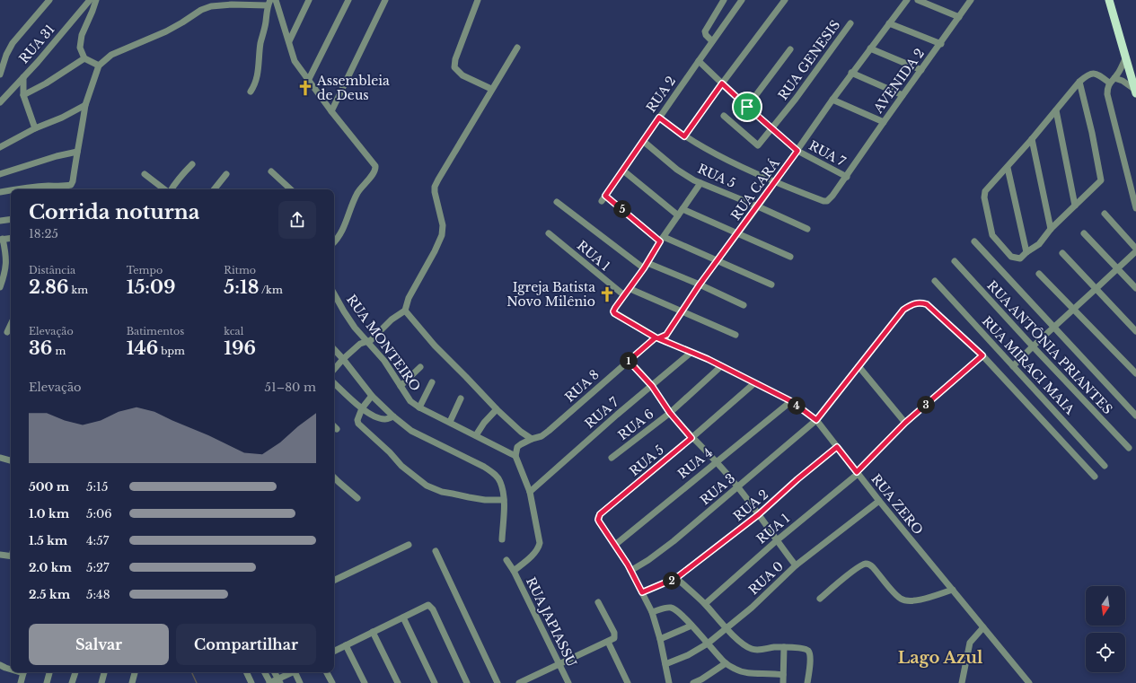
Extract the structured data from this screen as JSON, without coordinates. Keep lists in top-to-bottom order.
{
  "streets": {
    "street": [
      "RUA 31",
      "RUA GENESIS",
      "AVENIDA 2",
      "RUA 2",
      "RUA 7",
      "RUA 5",
      "RUA CARÁ",
      "RUA 1",
      "RUA MONTEIRO",
      "RUA ANTÔNIA PRIANTES",
      "RUA MIRACI MAIA",
      "RUA 8",
      "RUA 6",
      "RUA 4",
      "RUA 3",
      "RUA ZERO",
      "RUA 0",
      "RUA JAPIASSU"
    ]
  },
  "crossings": [
    ["RUA GENESIS", "RUA 7"],
    ["AVENIDA 2", "RUA 7"],
    ["AVENIDA 2", "RUA CARÁ"],
    ["RUA 2", "RUA 7"],
    ["RUA 2", "RUA 5"],
    ["RUA 2", "RUA ZERO"],
    ["RUA 7", "RUA CARÁ"],
    ["RUA 7", "RUA ZERO"],
    ["RUA 7", "RUA JAPIASSU"],
    ["RUA 5", "RUA CARÁ"],
    ["RUA 5", "RUA 4"],
    ["RUA 5", "RUA ZERO"],
    ["RUA CARÁ", "RUA 8"],
    ["RUA CARÁ", "RUA ZERO"],
    ["RUA 1", "RUA 3"],
    ["RUA 1", "RUA ZERO"],
    ["RUA MONTEIRO", "RUA JAPIASSU"],
    ["RUA 8", "RUA ZERO"],
    ["RUA 6", "RUA ZERO"],
    ["RUA 4", "RUA ZERO"],
    ["RUA 3", "RUA ZERO"],
    ["RUA ZERO", "RUA 0"]
  ],
  "districts": ["Lago Azul"],
  "places": {
    "church": ["Assembleia de Deus", "Igreja Batista Novo Milênio"]
  },
  "north": "bottom",
  "page": {
    "heading": ["Corrida noturna", "18:25"],
    "pins": [
      "5",
      "1",
      "3",
      "4",
      "2"
    ],
    "stats": [
      ["Distância", "2.86 km"],
      ["Tempo", "15:09"],
      ["Ritmo", "5:18 /km"],
      ["Elevação", "36 m"],
      ["Batimentos", "146 bpm"],
      ["kcal", "196"]
    ],
    "chart": ["Elevação", "51–80 m"],
    "list": [
      {
        "name": "500 m",
        "note": "5:15"
      },
      {
        "name": "1.0 km",
        "note": "5:06"
      },
      {
        "name": "1.5 km",
        "note": "4:57"
      },
      {
        "name": "2.0 km",
        "note": "5:27"
      },
      {
        "name": "2.5 km",
        "note": "5:48"
      }
    ],
    "buttons": ["Salvar", "Compartilhar"]
  }
}
